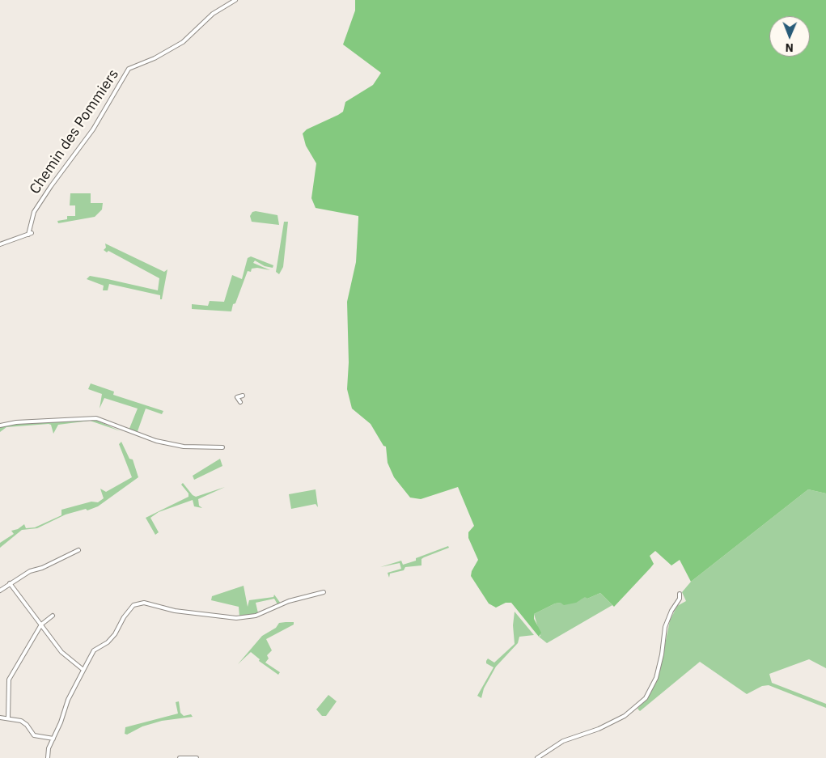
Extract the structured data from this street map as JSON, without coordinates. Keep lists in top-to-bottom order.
{
  "streets": {
    "street": ["Chemin des Pommiers"]
  },
  "north": "bottom"
}
